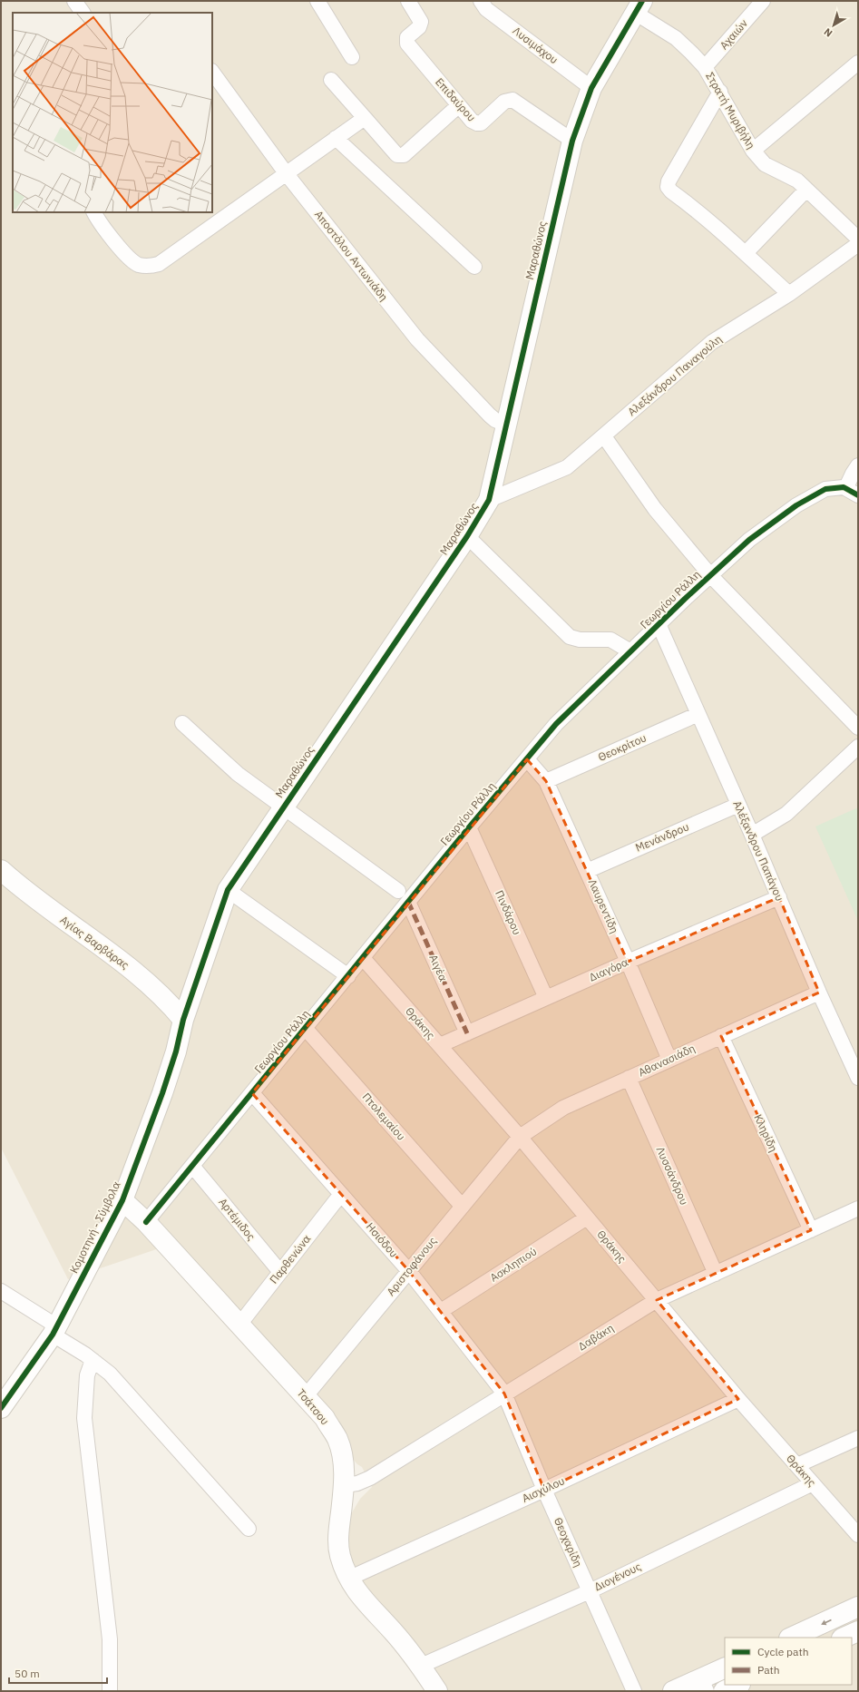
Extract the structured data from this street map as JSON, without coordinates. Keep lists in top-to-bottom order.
{
  "streets": {
    "street": [
      "Αχαιών",
      "Λυσιμάχου",
      "Επιδαύρου",
      "Στρατή Μυριβήλη",
      "Μαραθώνος",
      "Αποστόλου Αντωνιάδη",
      "Αλεξάνδρου Παναγούλη",
      "Γεωργίου Ράλλη",
      "Θεοκρίτου",
      "Μενάνδρου",
      "Αλέξανδρου Παπάγου",
      "Λαυρεντίδη",
      "Πινδάρου",
      "Αγίας Βαρβάρας",
      "Αιγέα",
      "Διαγόρα",
      "Θράκης",
      "Αθανασιάδη",
      "Πτολεμαίου",
      "Κληρίδη",
      "Λυσσάνδρου",
      "Αρτέμιδος",
      "Κομοτηνή - Σύμβολα",
      "Ησιόδου",
      "Παρθενώνα",
      "Ασκληπιού",
      "Αριστοφάνους",
      "Δαβάκη",
      "Τσάτσου",
      "Αισχύλου",
      "Θεοχαρίδη",
      "Διογένους"
    ]
  },
  "crossings": [
    ["Αχαιών", "Στρατή Μυριβήλη"],
    ["Λυσιμάχου", "Μαραθώνος"],
    ["Επιδαύρου", "Μαραθώνος"],
    ["Στρατή Μυριβήλη", "Μαραθώνος"],
    ["Μαραθώνος", "Αποστόλου Αντωνιάδη"],
    ["Μαραθώνος", "Αλεξάνδρου Παναγούλη"],
    ["Μαραθώνος", "Αγίας Βαρβάρας"],
    ["Μαραθώνος", "Κομοτηνή - Σύμβολα"],
    ["Γεωργίου Ράλλη", "Αλέξανδρου Παπάγου"],
    ["Γεωργίου Ράλλη", "Λαυρεντίδη"],
    ["Γεωργίου Ράλλη", "Πινδάρου"],
    ["Γεωργίου Ράλλη", "Αιγέα"],
    ["Γεωργίου Ράλλη", "Θράκης"],
    ["Γεωργίου Ράλλη", "Πτολεμαίου"],
    ["Γεωργίου Ράλλη", "Αρτέμιδος"],
    ["Γεωργίου Ράλλη", "Ησιόδου"],
    ["Γεωργίου Ράλλη", "Τσάτσου"],
    ["Θεοκρίτου", "Αλέξανδρου Παπάγου"],
    ["Θεοκρίτου", "Λαυρεντίδη"],
    ["Μενάνδρου", "Αλέξανδρου Παπάγου"],
    ["Μενάνδρου", "Λαυρεντίδη"],
    ["Αλέξανδρου Παπάγου", "Διαγόρα"],
    ["Αλέξανδρου Παπάγου", "Αθανασιάδη"],
    ["Λαυρεντίδη", "Διαγόρα"],
    ["Λαυρεντίδη", "Αθανασιάδη"],
    ["Πινδάρου", "Διαγόρα"],
    ["Αγίας Βαρβάρας", "Κομοτηνή - Σύμβολα"],
    ["Αιγέα", "Διαγόρα"],
    ["Διαγόρα", "Θράκης"],
    ["Θράκης", "Αθανασιάδη"],
    ["Θράκης", "Ασκληπιού"],
    ["Θράκης", "Αριστοφάνους"],
    ["Θράκης", "Δαβάκη"],
    ["Θράκης", "Αισχύλου"],
    ["Θράκης", "Διογένους"],
    ["Αθανασιάδη", "Κληρίδη"],
    ["Αθανασιάδη", "Λυσσάνδρου"],
    ["Αθανασιάδη", "Αριστοφάνους"],
    ["Πτολεμαίου", "Αριστοφάνους"],
    ["Κληρίδη", "Δαβάκη"],
    ["Λυσσάνδρου", "Δαβάκη"],
    ["Αρτέμιδος", "Παρθενώνα"],
    ["Κομοτηνή - Σύμβολα", "Τσάτσου"],
    ["Ησιόδου", "Παρθενώνα"],
    ["Ησιόδου", "Ασκληπιού"],
    ["Ησιόδου", "Αριστοφάνους"],
    ["Ησιόδου", "Δαβάκη"],
    ["Ησιόδου", "Θεοχαρίδη"],
    ["Παρθενώνα", "Τσάτσου"],
    ["Αριστοφάνους", "Τσάτσου"],
    ["Δαβάκη", "Τσάτσου"],
    ["Δαβάκη", "Θεοχαρίδη"],
    ["Τσάτσου", "Αισχύλου"],
    ["Τσάτσου", "Διογένους"],
    ["Αισχύλου", "Θεοχαρίδη"],
    ["Θεοχαρίδη", "Διογένους"]
  ],
  "legend": ["Cycle path", "Path"],
  "scale_bar": "50 m",
  "north": "bottom left"
}
